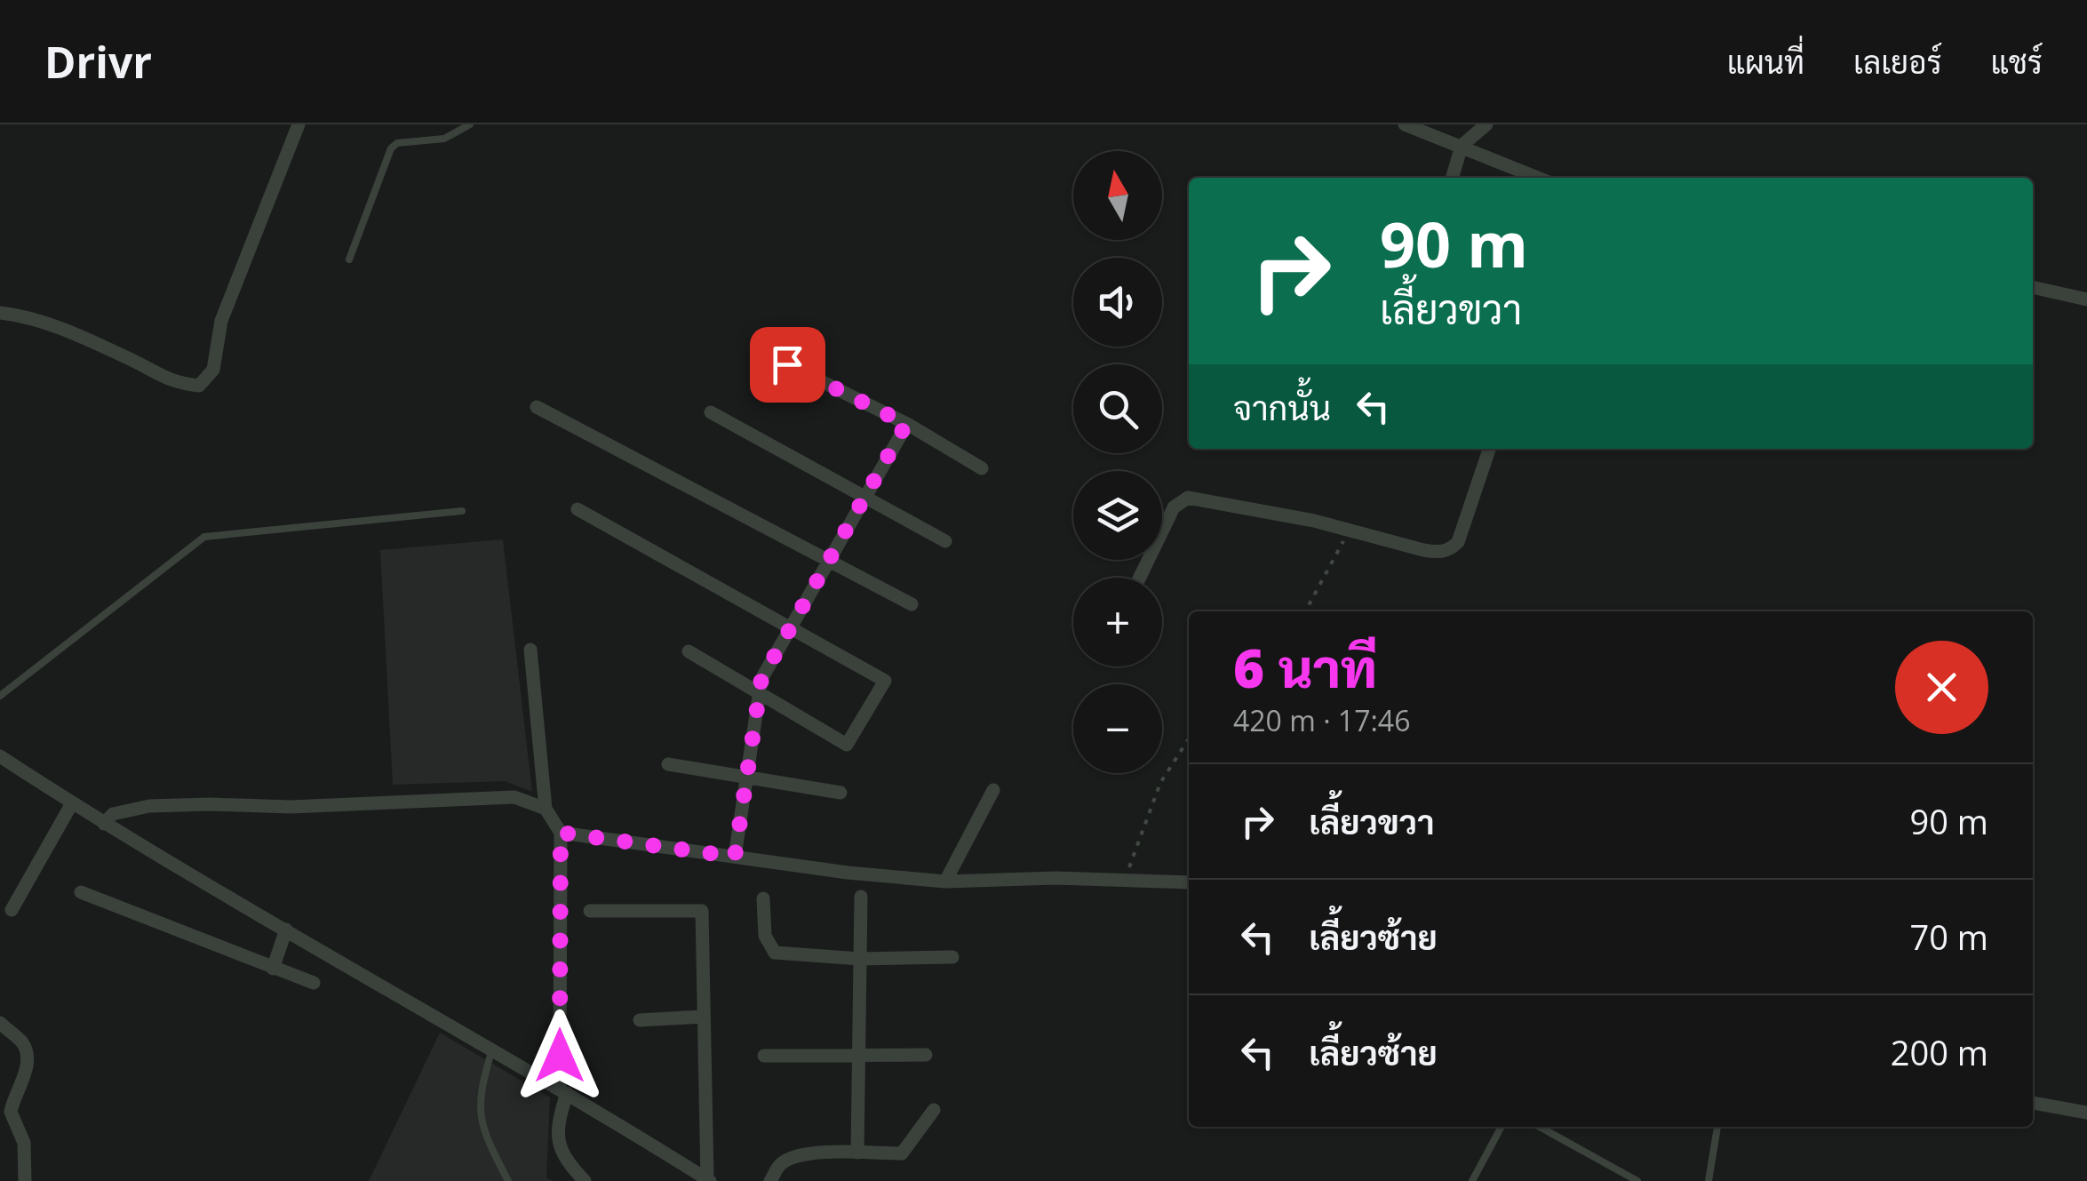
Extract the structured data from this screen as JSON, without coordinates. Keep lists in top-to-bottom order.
{
  "north": "top",
  "page": {
    "header": "Drivr",
    "nav": ["แผนที่", "เลเยอร์", "แชร์"],
    "map_buttons": ["+", "−"],
    "turn": ["90 m", "เลี้ยวขวา"],
    "then": "จากนั้น",
    "heading": ["6 นาที", "420 m · 17:46"],
    "list": [
      {
        "name": "เลี้ยวขวา",
        "value": "90 m"
      },
      {
        "name": "เลี้ยวซ้าย",
        "value": "70 m"
      },
      {
        "name": "เลี้ยวซ้าย",
        "value": "200 m"
      }
    ]
  }
}
